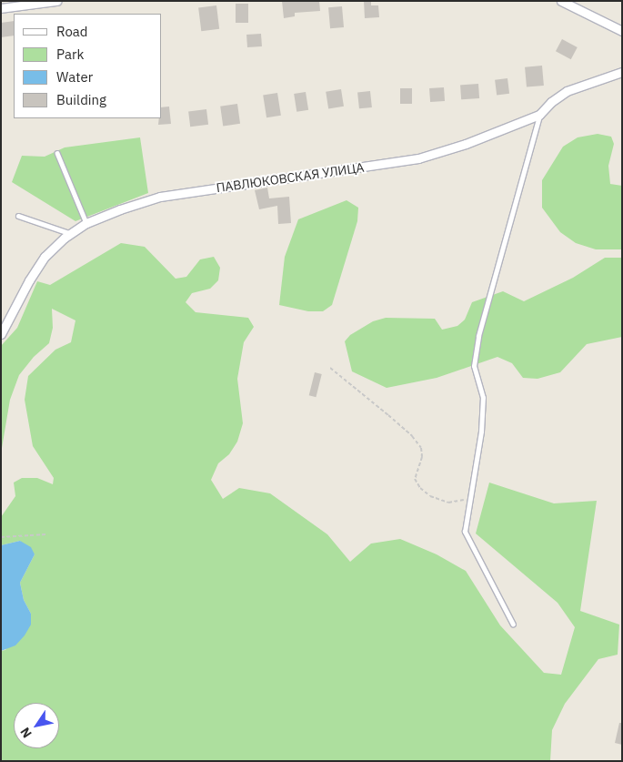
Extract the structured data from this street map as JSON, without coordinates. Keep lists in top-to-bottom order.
{
  "streets": {
    "street": ["ПАВЛЮКОВСКАЯ УЛИЦА"]
  },
  "legend": [
    "Road",
    "Park",
    "Water",
    "Building"
  ],
  "north": "bottom left"
}
